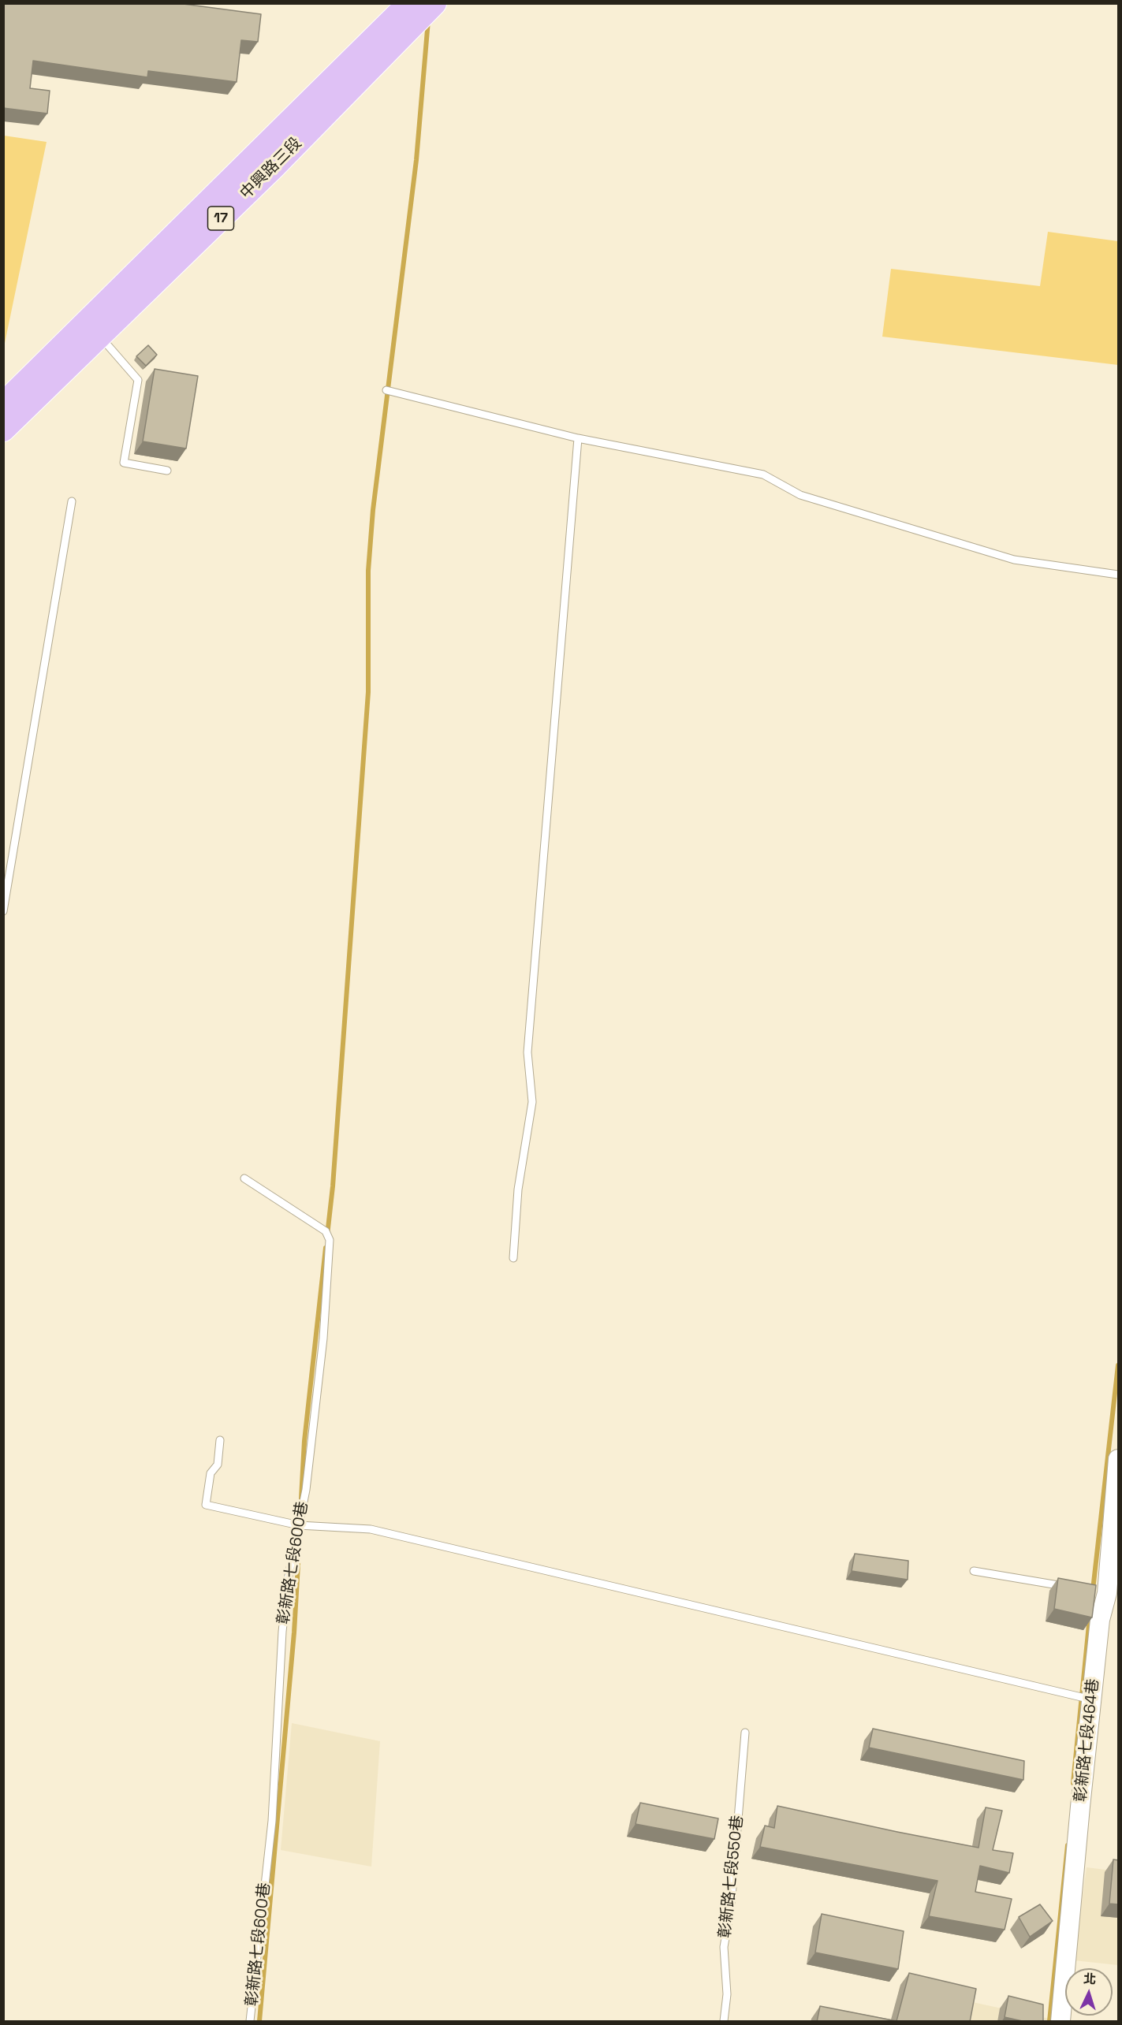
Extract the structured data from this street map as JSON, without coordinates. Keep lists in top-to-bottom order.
{
  "streets": {
    "main road": ["中興路三段", "17"],
    "street": ["彰新路七段464巷"],
    "lane": ["彰新路七段600巷", "彰新路七段550巷"]
  },
  "north": "top"
}
